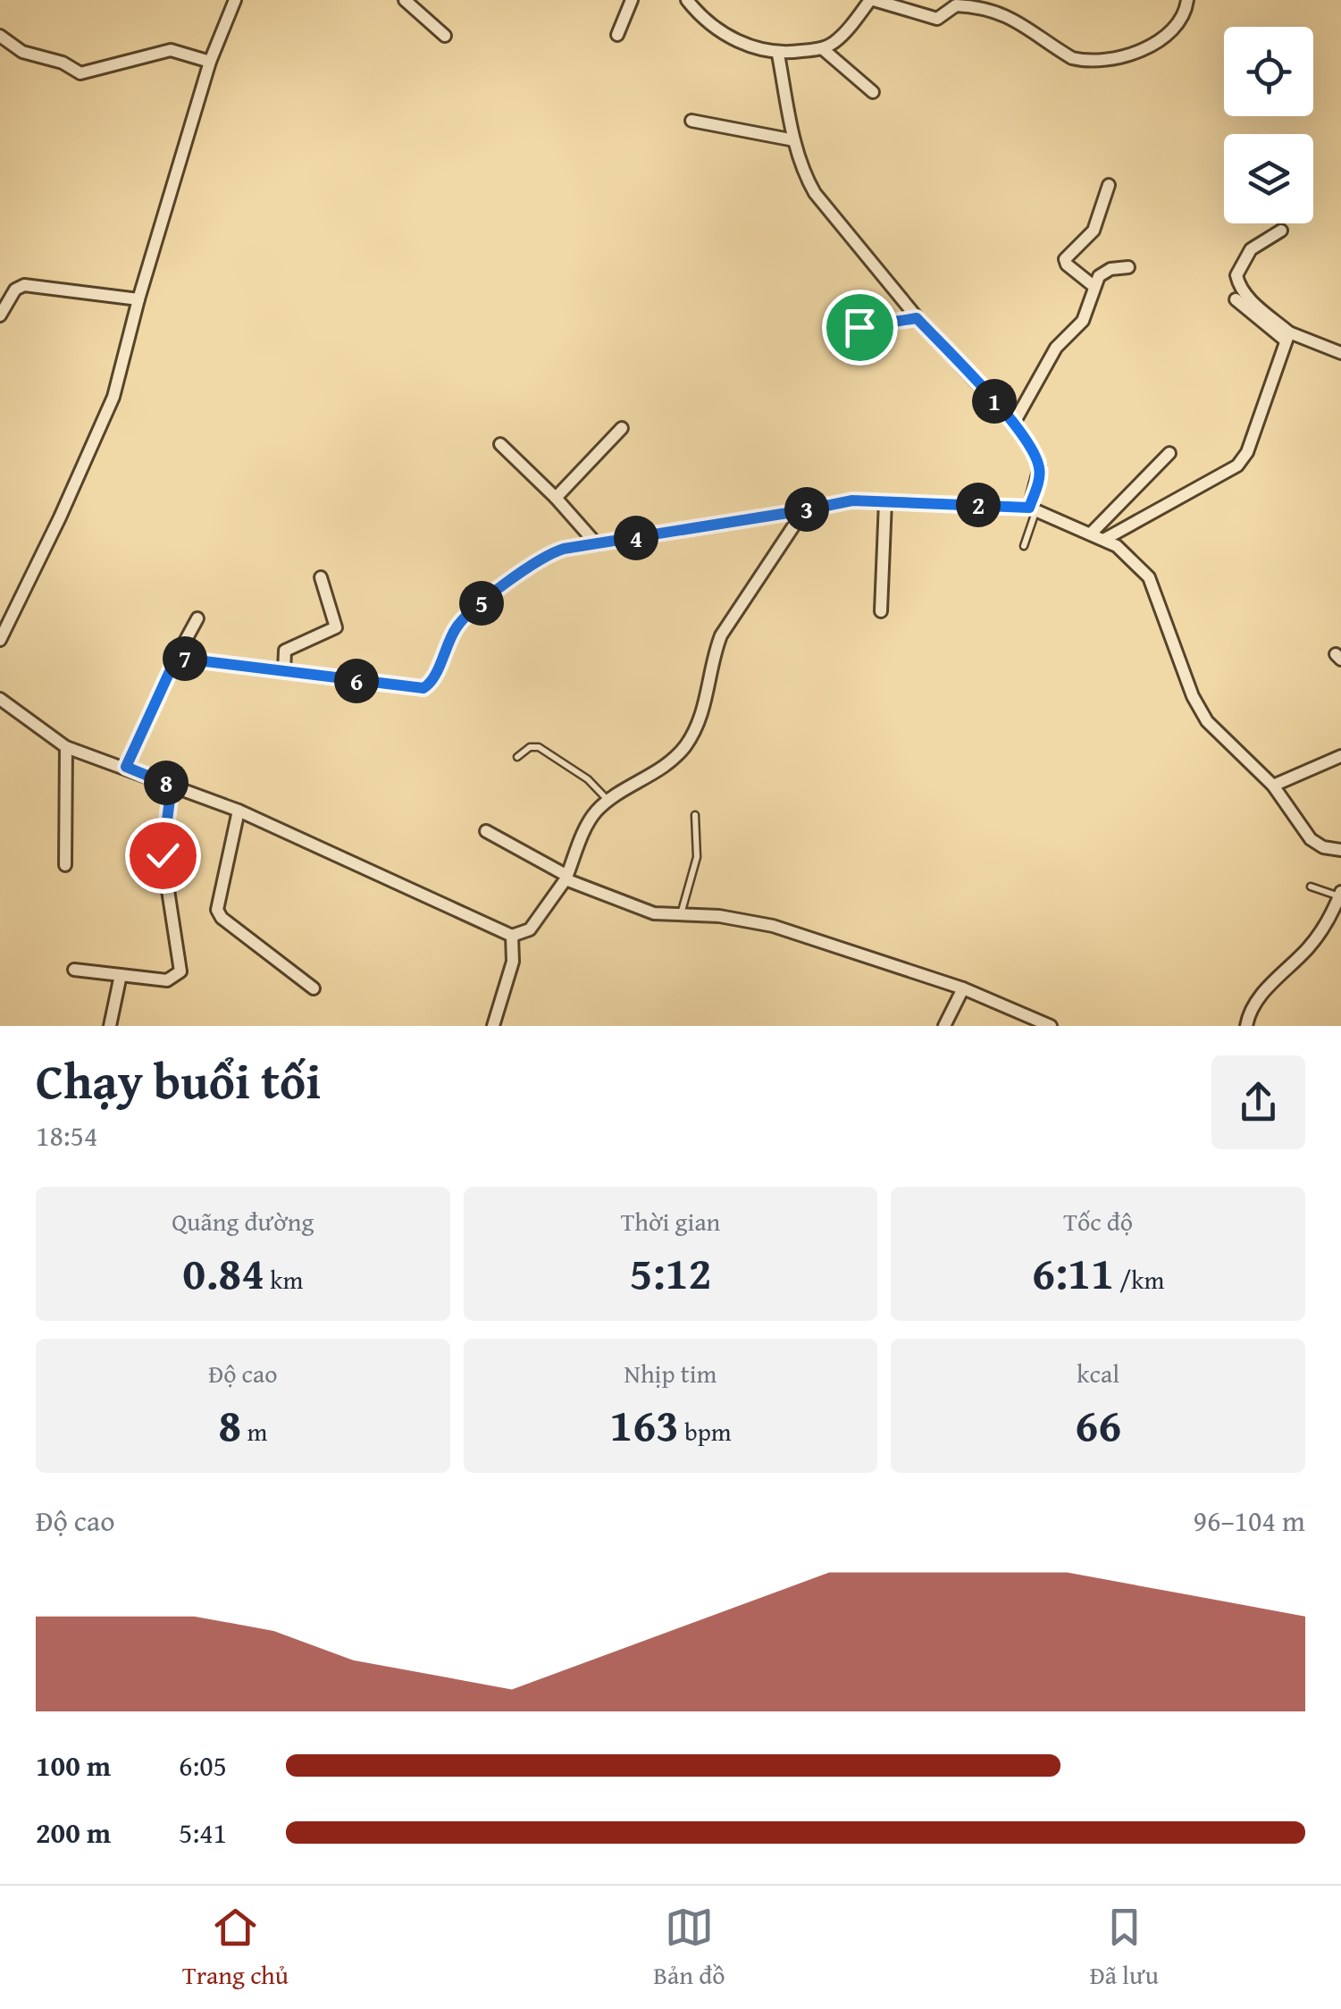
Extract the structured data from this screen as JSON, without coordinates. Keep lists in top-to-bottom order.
{
  "page": {
    "pins": [
      "1",
      "2",
      "3",
      "4",
      "5",
      "7",
      "6",
      "8"
    ],
    "heading": ["Chạy buổi tối", "18:54"],
    "stats": [
      ["Quãng đường", "0.84 km"],
      ["Thời gian", "5:12"],
      ["Tốc độ", "6:11 /km"],
      ["Độ cao", "8 m"],
      ["Nhịp tim", "163 bpm"],
      ["kcal", "66"]
    ],
    "chart": ["Độ cao", "96–104 m"],
    "list": [
      {
        "name": "100 m",
        "note": "6:05"
      },
      {
        "name": "200 m",
        "note": "5:41"
      }
    ],
    "tabs": ["Trang chủ", "Bản đồ", "Đã lưu"]
  }
}
